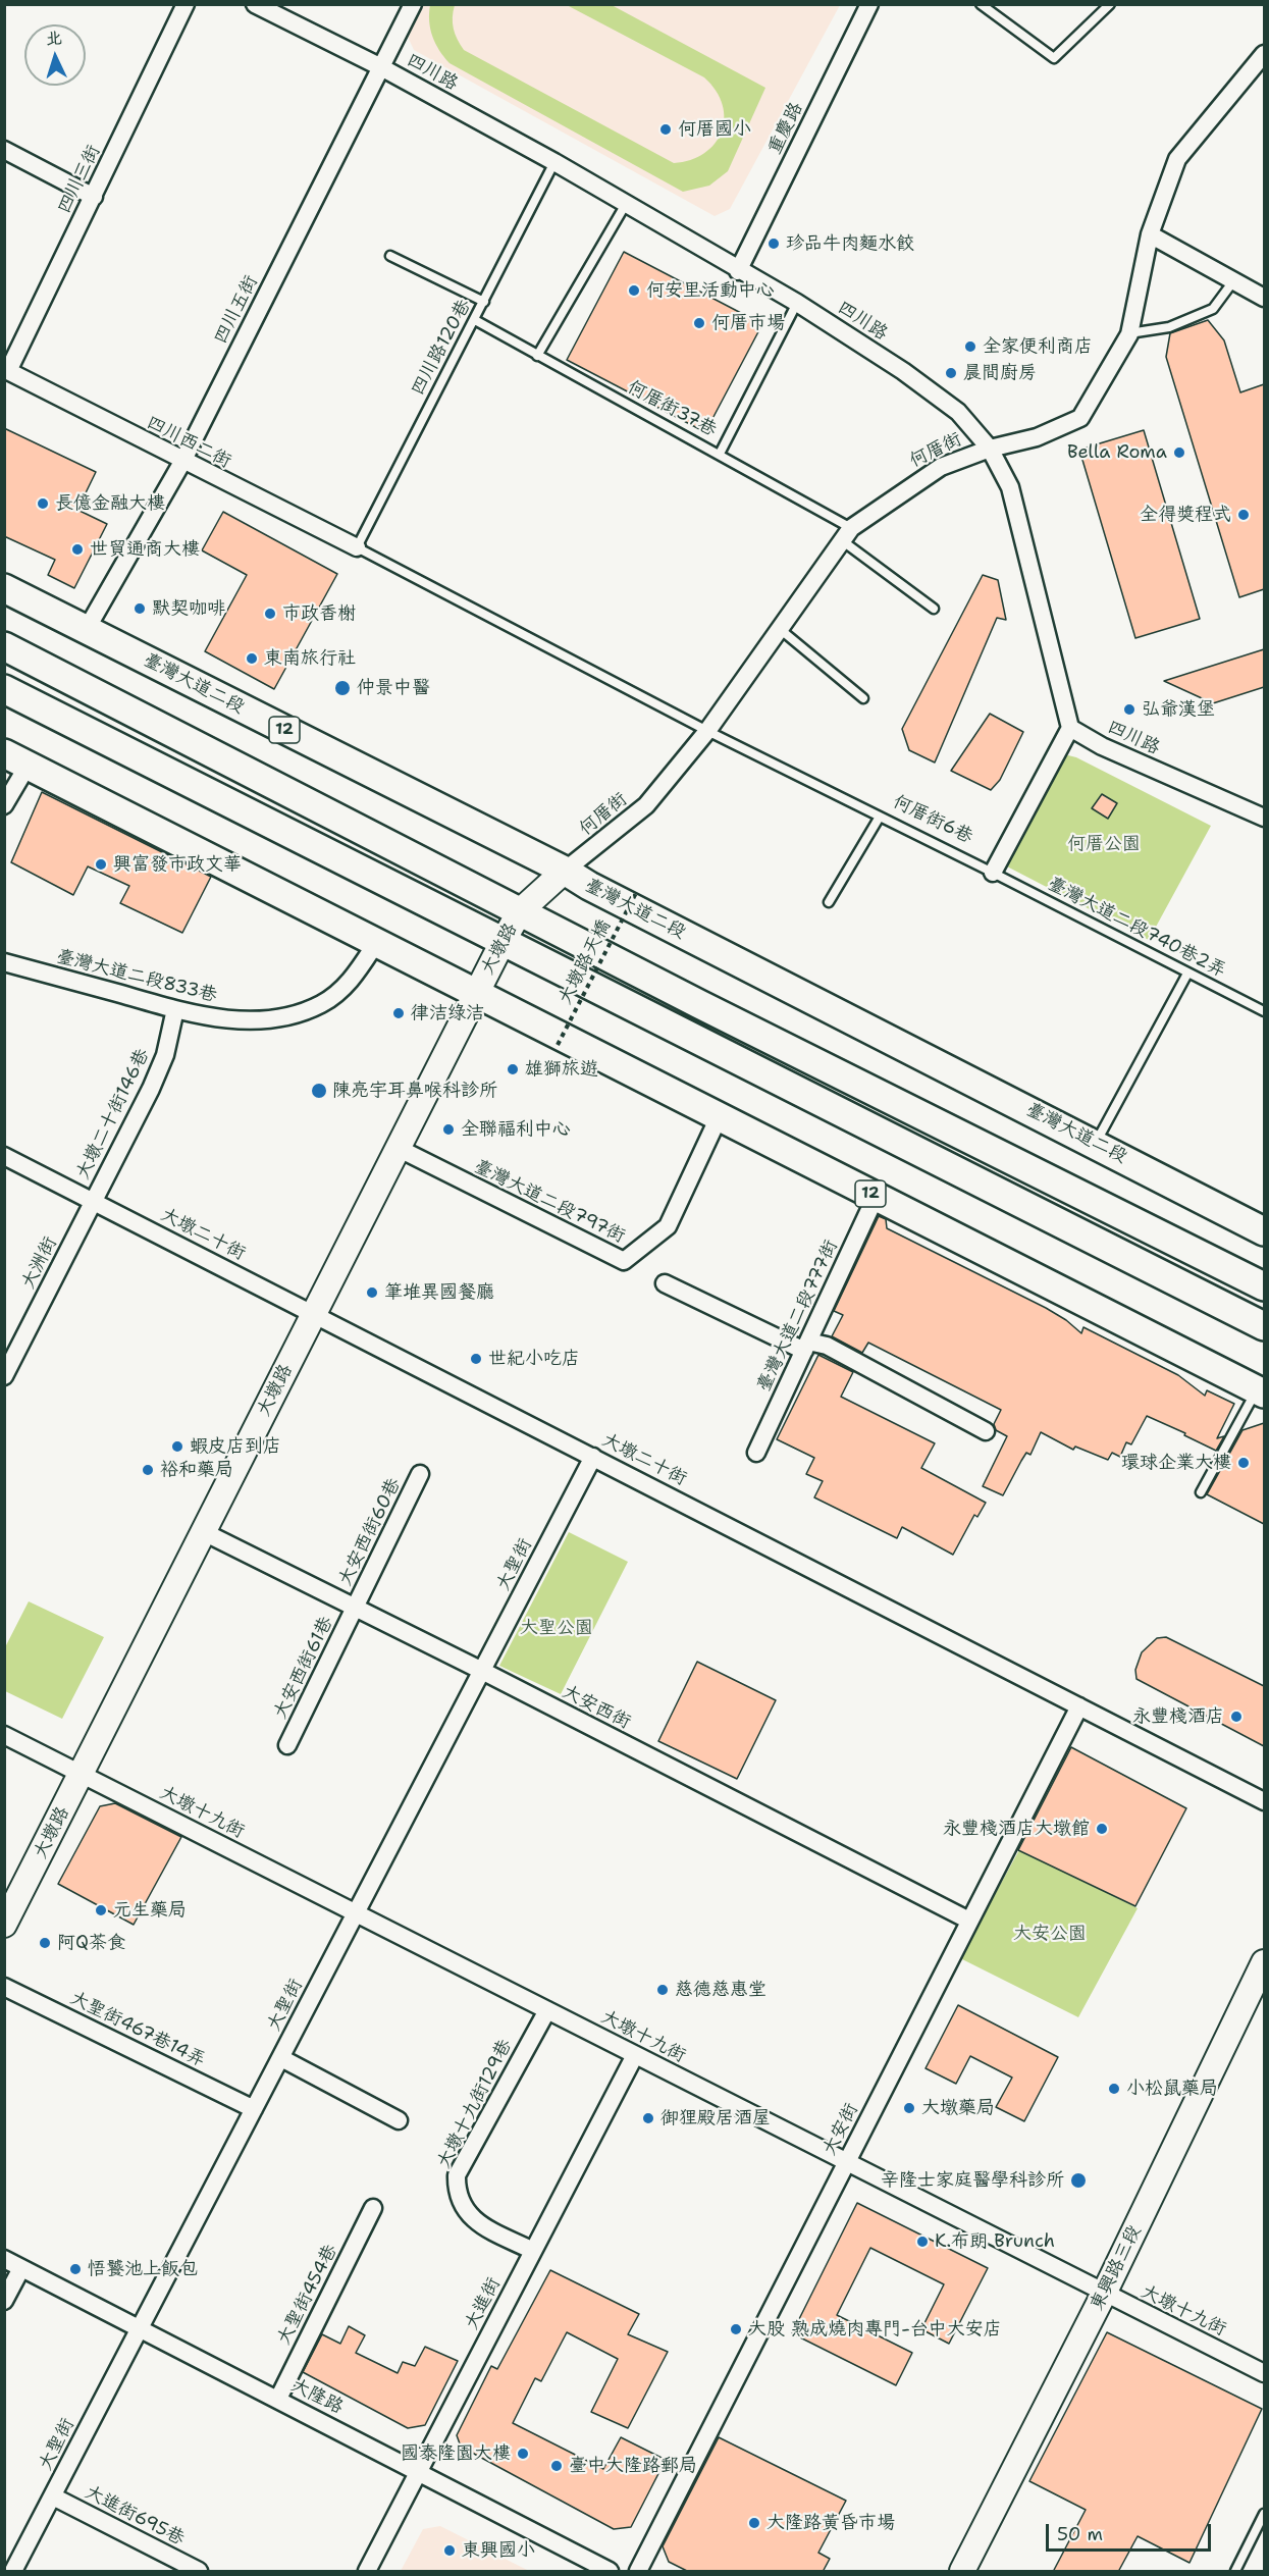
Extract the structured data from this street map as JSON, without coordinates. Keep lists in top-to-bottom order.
{
  "streets": {
    "main road": ["臺灣大道二段", "12"],
    "street": [
      "四川路",
      "重慶路",
      "四川三街",
      "四川五街",
      "四川西二街",
      "何厝街",
      "大墩路",
      "臺灣大道二段833巷",
      "大墩二十街146巷",
      "臺灣大道二段797街",
      "大墩二十街",
      "大洲街",
      "臺灣大道二段777街",
      "大安西街60巷",
      "大聖街",
      "大安西街61巷",
      "大安西街",
      "大墩十九街",
      "大聖街467巷14弄",
      "大墩十九街129巷",
      "大安街",
      "東興路三段",
      "大聖街454巷",
      "大進街",
      "大隆路",
      "大進街695巷"
    ],
    "lane": [
      "四川路120巷",
      "何厝街37巷",
      "何厝街6巷",
      "臺灣大道二段740巷2弄"
    ],
    "path": ["大墩路天橋"]
  },
  "crossings": [
    ["四川路", "重慶路"],
    ["四川路", "四川五街"],
    ["四川路", "四川路120巷"],
    ["四川路", "何厝街"],
    ["四川三街", "四川西二街"],
    ["四川五街", "四川西二街"],
    ["四川五街", "臺灣大道二段"],
    ["四川路120巷", "何厝街37巷"],
    ["四川路120巷", "四川西二街"],
    ["四川路120巷", "何厝街6巷"],
    ["何厝街37巷", "何厝街"],
    ["四川西二街", "何厝街6巷"],
    ["何厝街", "臺灣大道二段"],
    ["何厝街", "何厝街6巷"],
    ["何厝街", "大墩路"],
    ["臺灣大道二段", "大墩路"],
    ["12", "大墩路"],
    ["12", "臺灣大道二段833巷"],
    ["12", "臺灣大道二段797街"],
    ["12", "臺灣大道二段777街"],
    ["何厝街6巷", "臺灣大道二段740巷2弄"],
    ["大墩路", "臺灣大道二段797街"],
    ["大墩路", "大墩二十街"],
    ["大墩路", "大安西街"],
    ["大墩路", "大墩十九街"],
    ["臺灣大道二段833巷", "大墩二十街146巷"],
    ["大墩二十街146巷", "大墩二十街"],
    ["大墩二十街146巷", "大洲街"],
    ["大墩二十街", "大洲街"],
    ["大墩二十街", "大聖街"],
    ["大墩二十街", "大安街"],
    ["大安西街60巷", "大安西街61巷"],
    ["大安西街60巷", "大安西街"],
    ["大聖街", "大安西街"],
    ["大聖街", "大墩十九街"],
    ["大聖街", "大聖街467巷14弄"],
    ["大聖街", "大隆路"],
    ["大聖街", "大進街695巷"],
    ["大安西街61巷", "大安西街"],
    ["大安西街", "大安街"],
    ["大墩十九街", "大墩十九街129巷"],
    ["大墩十九街", "大安街"],
    ["大墩十九街", "東興路三段"],
    ["大墩十九街", "大進街"],
    ["大墩十九街129巷", "大進街"],
    ["大聖街454巷", "大隆路"],
    ["大進街", "大隆路"]
  ],
  "parks": ["何厝公園", "大聖公園", "大安公園"],
  "places": [
    "何厝國小",
    "珍品牛肉麵水餃",
    "何安里活動中心",
    "何厝市場",
    "全家便利商店",
    "晨間廚房",
    "Bella Roma",
    "長億金融大樓",
    "全得獎程式",
    "世貿通商大樓",
    "默契咖啡",
    "市政香榭",
    "東南旅行社",
    "仲景中醫",
    "弘爺漢堡",
    "興富發市政文華",
    "律洁绿洁",
    "雄獅旅遊",
    "陳亮宇耳鼻喉科診所",
    "全聯福利中心",
    "筆堆異國餐廳",
    "世紀小吃店",
    "蝦皮店到店",
    "環球企業大樓",
    "裕和藥局",
    "永豐棧酒店",
    "永豐棧酒店大墩館",
    "元生藥局",
    "阿Q茶食",
    "慈德慈惠堂",
    "小松鼠藥局",
    "大墩藥局",
    "御狸殿居酒屋",
    "辛隆士家庭醫學科診所",
    "K.布朗 Brunch",
    "悟饕池上飯包",
    "大股 熟成燒肉專門-台中大安店",
    "國泰隆園大樓",
    "臺中大隆路郵局",
    "大隆路黃昏市場",
    "東興國小"
  ],
  "scale_bar": "50 m",
  "north": "top"
}
